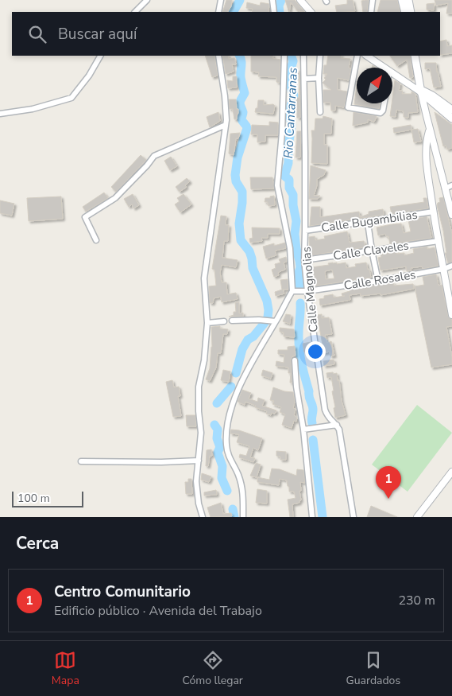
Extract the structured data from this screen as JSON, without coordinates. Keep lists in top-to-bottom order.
{
  "streets": {
    "street": [
      "Calle Bugambilias",
      "Calle Claveles",
      "Calle Rosales",
      "Calle Magnolias"
    ]
  },
  "crossings": [
    ["Calle Bugambilias", "Calle Magnolias"],
    ["Calle Claveles", "Calle Magnolias"],
    ["Calle Rosales", "Calle Magnolias"]
  ],
  "water": ["Rio Cantarranas"],
  "scale_bar": "100 m",
  "north": "top right",
  "page": {
    "search": "Buscar aquí",
    "pins": "1",
    "scale": "100 m",
    "heading": "Cerca",
    "list": [
      {
        "mark": "1",
        "name": "Centro Comunitario",
        "note": "Edificio público · Avenida del Trabajo",
        "value": "230 m"
      }
    ],
    "nav": ["Mapa", "Cómo llegar", "Guardados"]
  }
}
